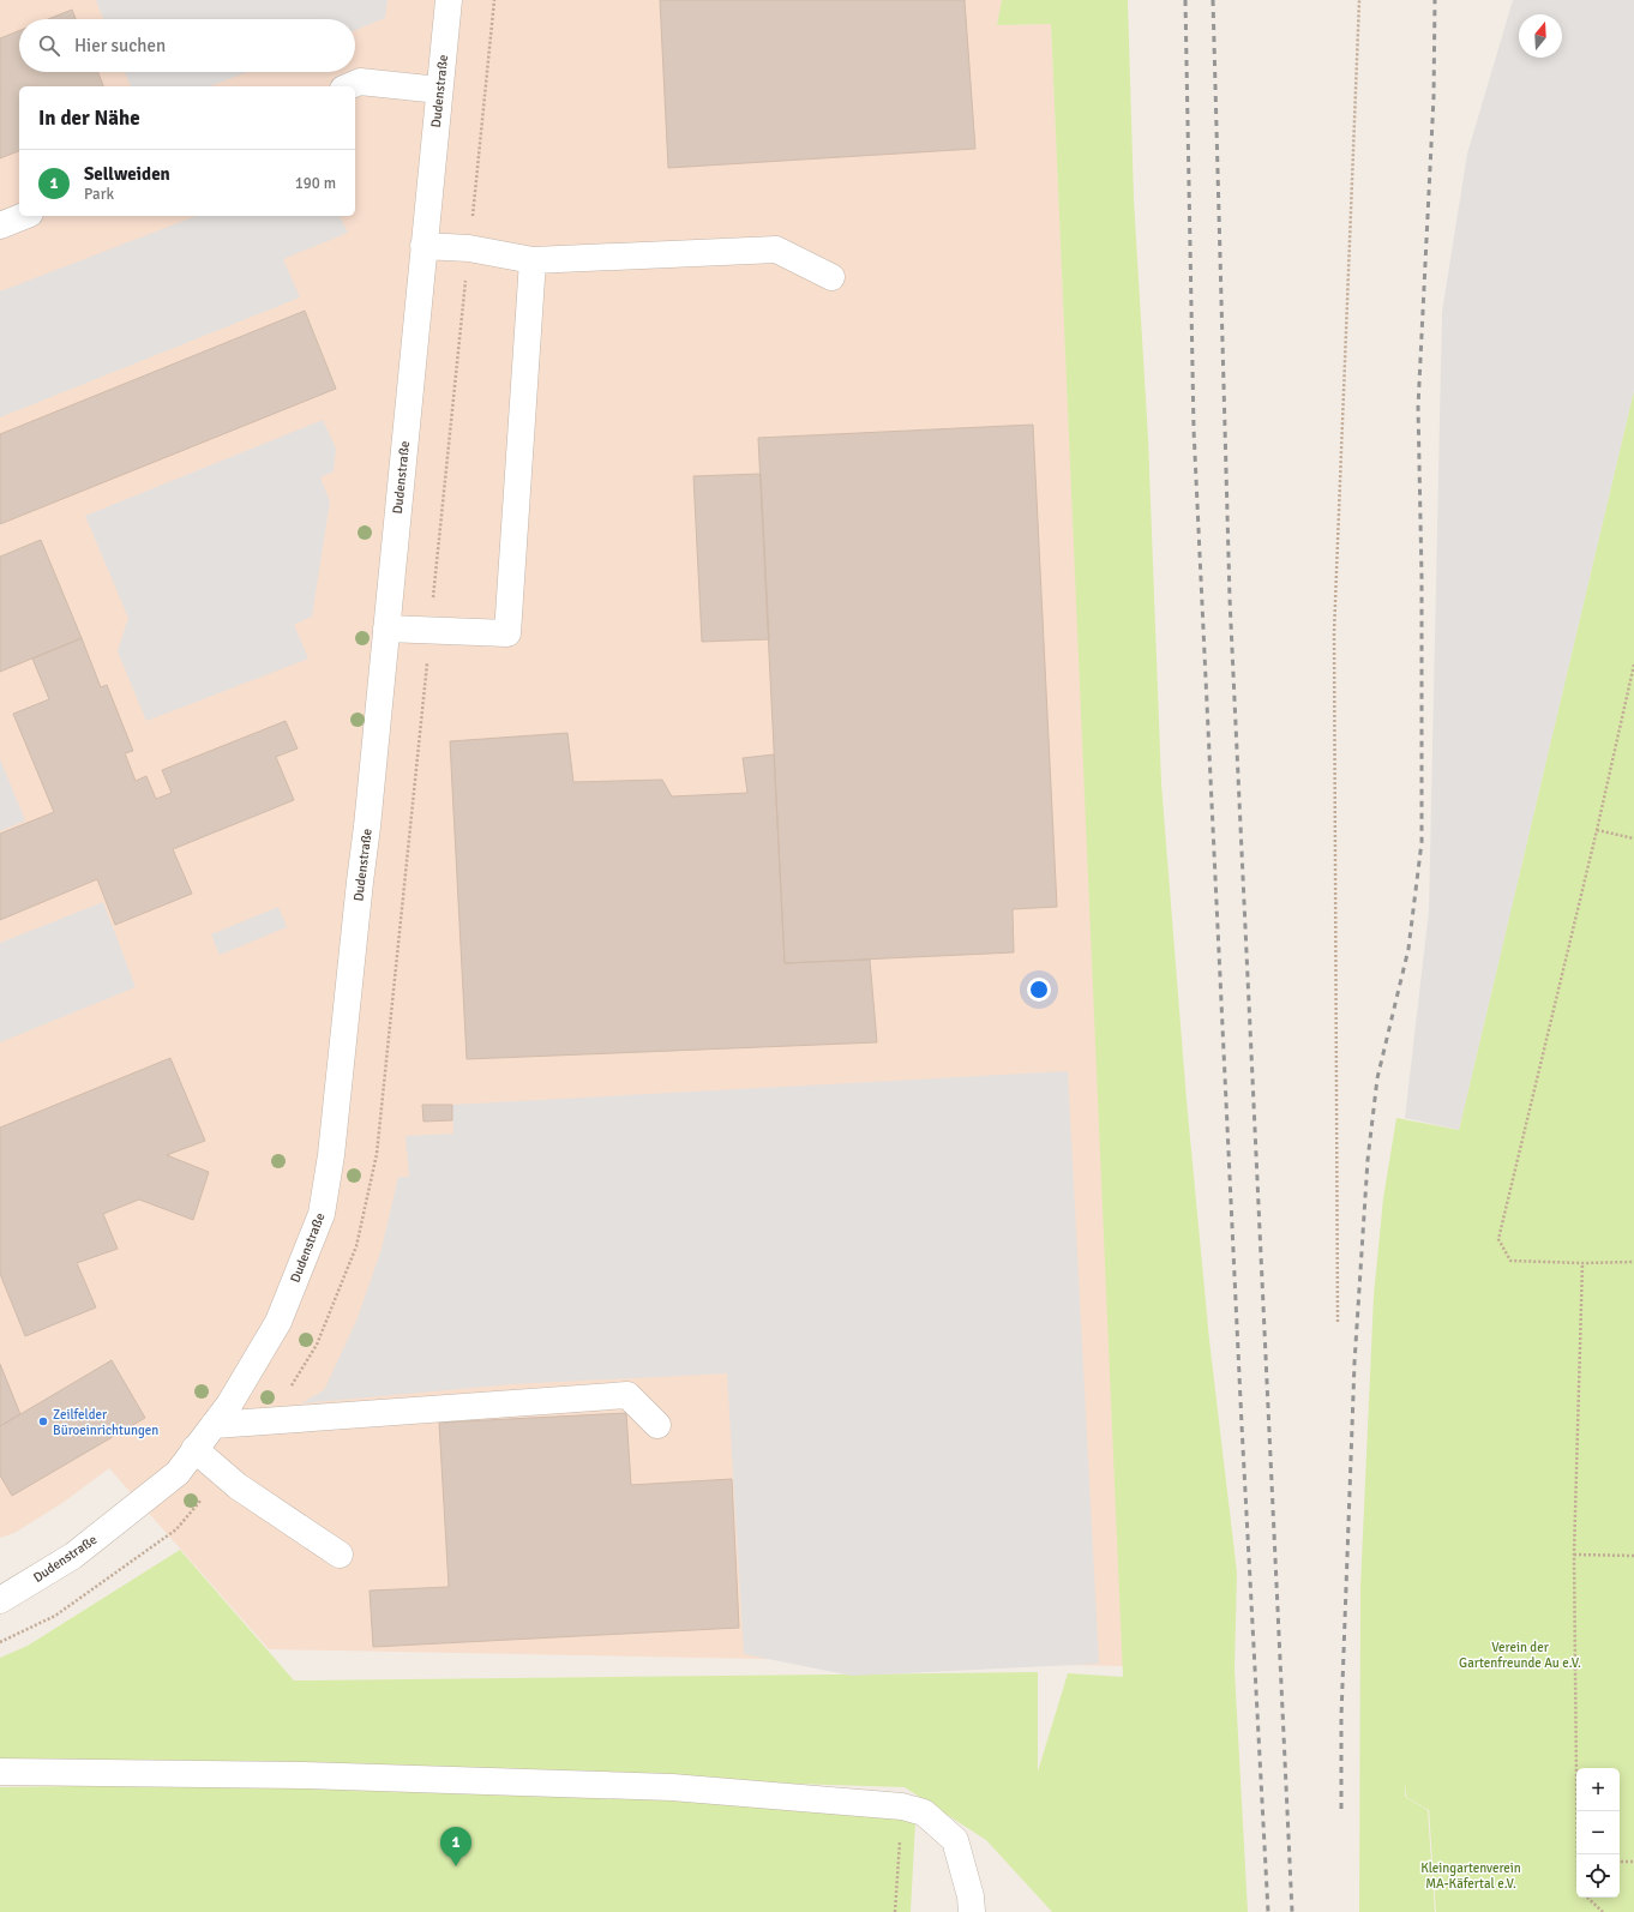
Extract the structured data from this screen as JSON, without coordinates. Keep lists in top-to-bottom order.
{
  "streets": {
    "street": ["Dudenstraße"]
  },
  "parks": ["Verein der Gartenfreunde Au e.V.", "Kleingartenverein MA-Käfertal e.V."],
  "places": ["Zeilfelder Büroeinrichtungen"],
  "north": "top",
  "page": {
    "search": "Hier suchen",
    "heading": "In der Nähe",
    "list": [
      {
        "mark": "1",
        "name": "Sellweiden",
        "note": "Park",
        "value": "190 m"
      }
    ],
    "map_buttons": ["+", "−"],
    "pins": "1"
  }
}
